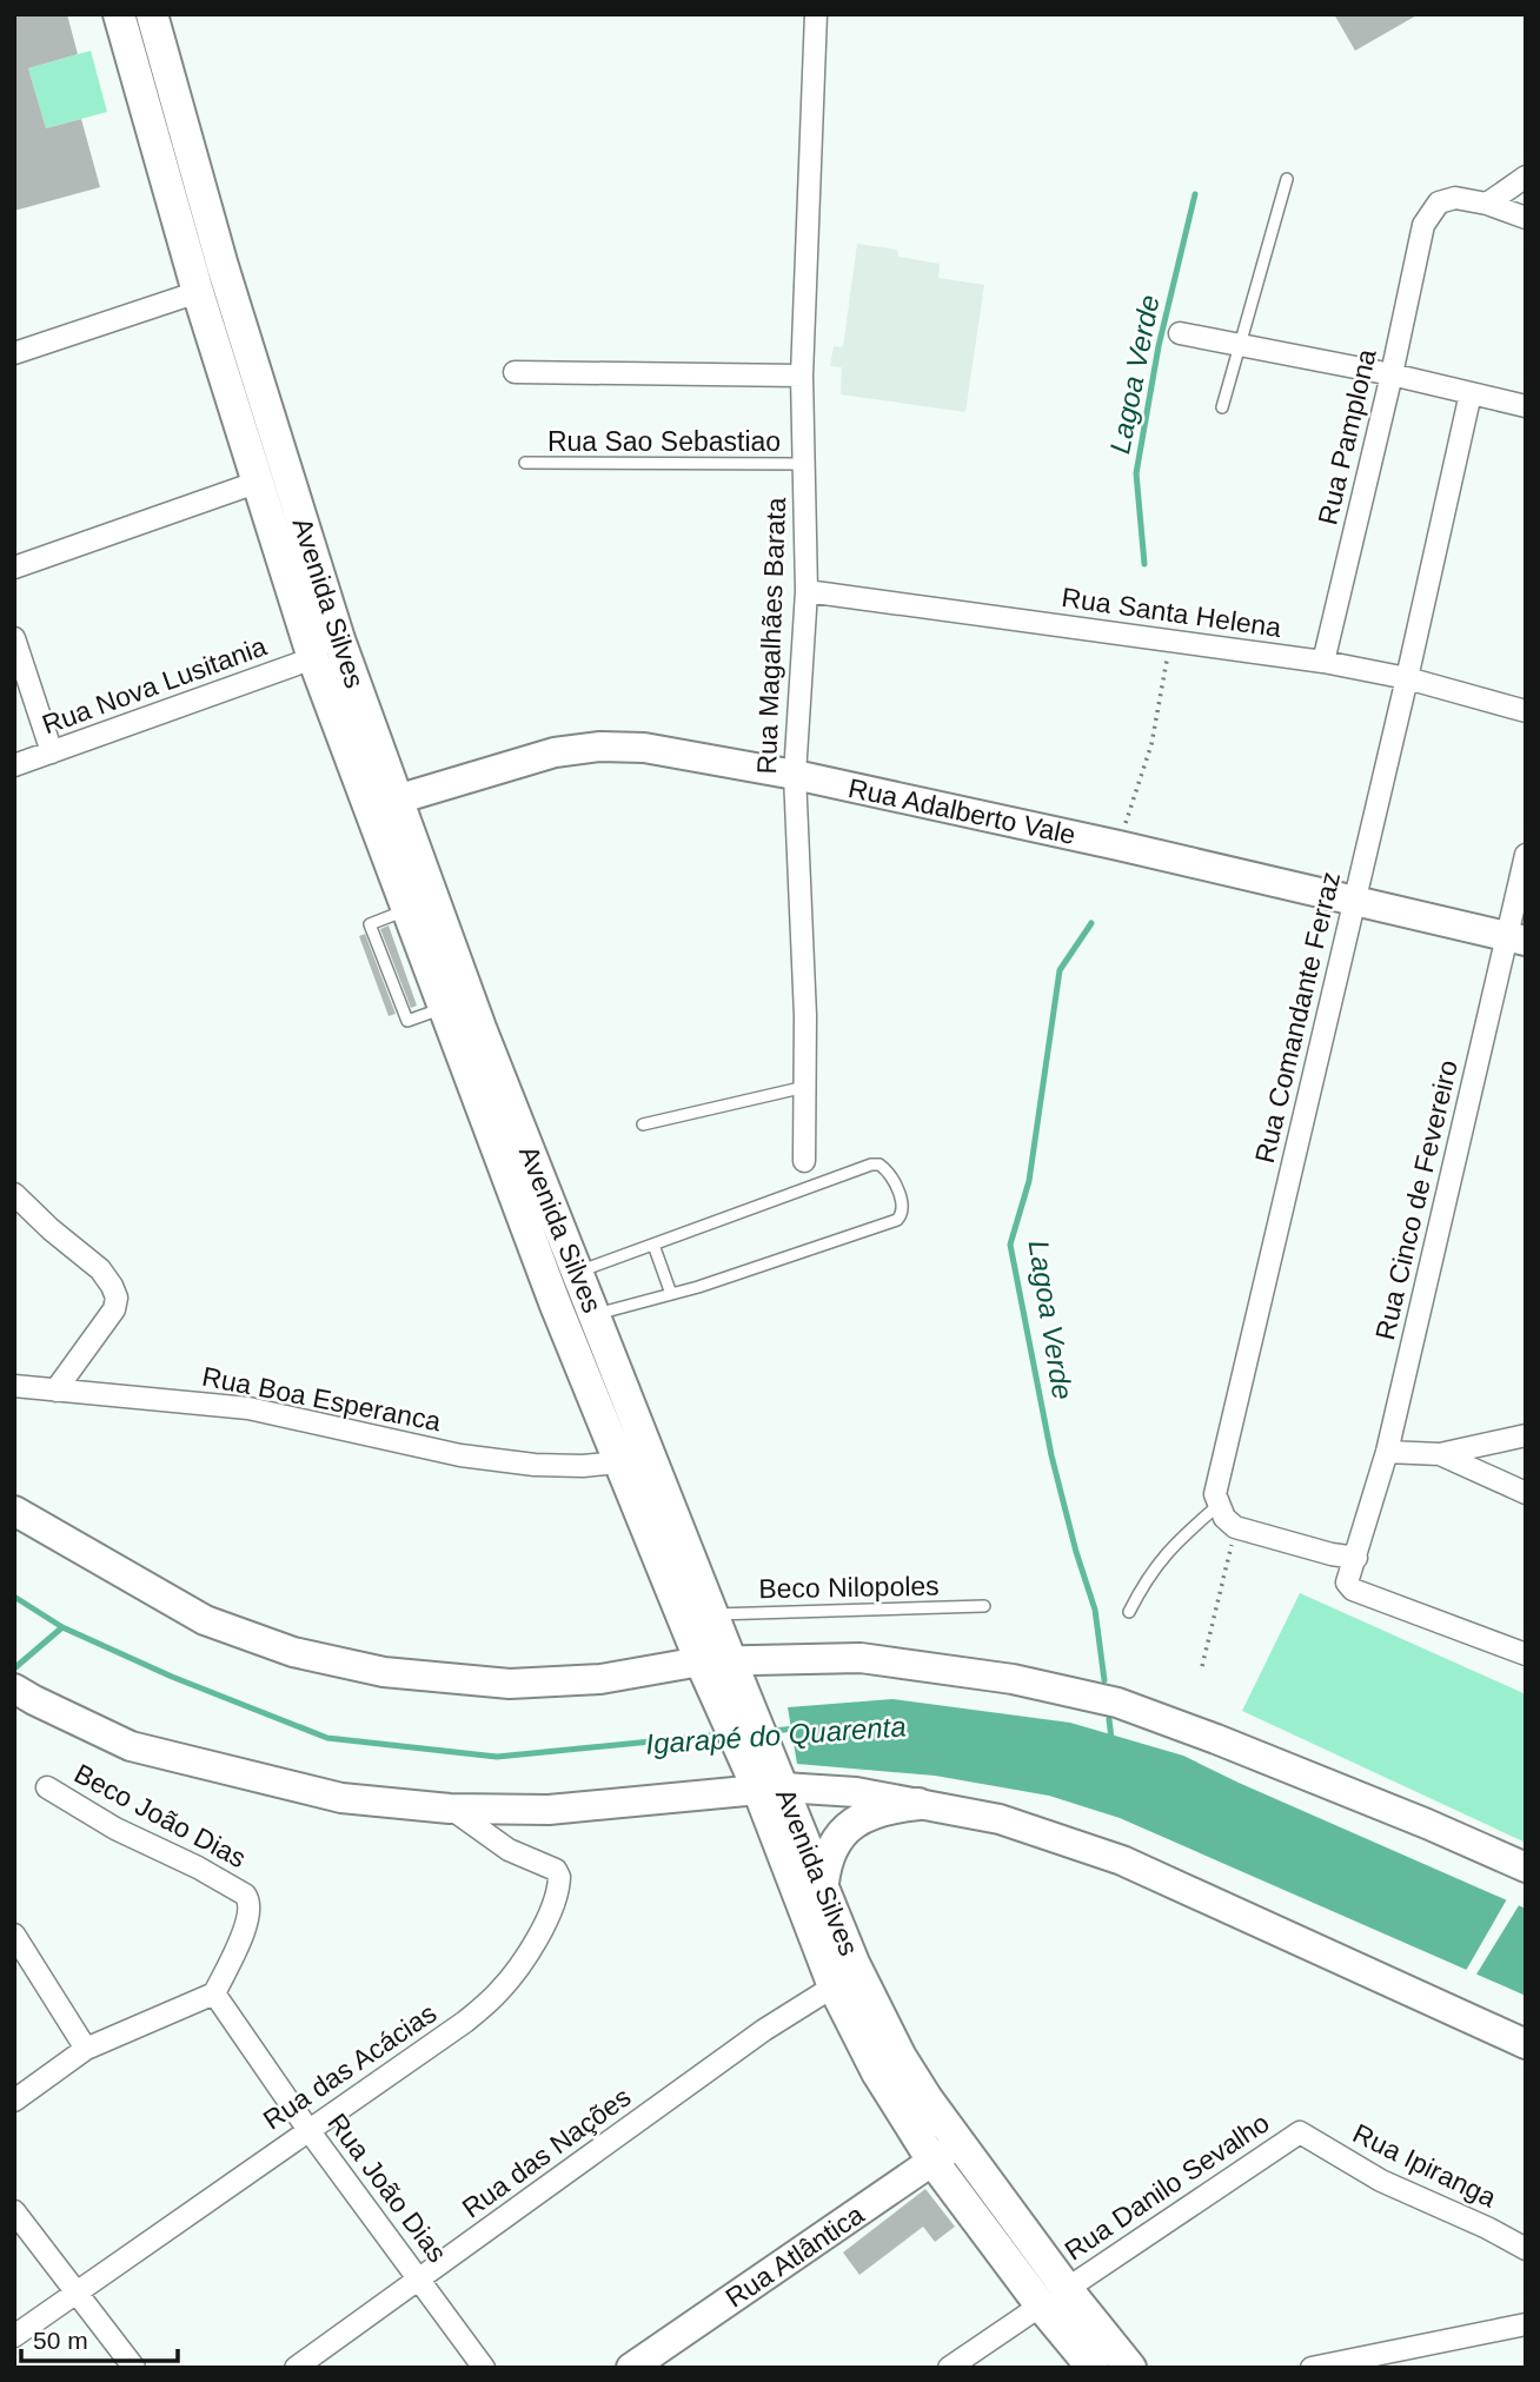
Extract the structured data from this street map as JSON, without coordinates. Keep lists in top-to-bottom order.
{
  "streets": {
    "main road": ["Avenida Silves"],
    "street": [
      "Rua Pamplona",
      "Rua Santa Helena",
      "Rua Magalhães Barata",
      "Rua Nova Lusitania",
      "Rua Adalberto Vale",
      "Rua Comandante Ferraz",
      "Rua Cinco de Fevereiro",
      "Rua Boa Esperanca",
      "Beco João Dias",
      "Rua das Acácias",
      "Rua das Nações",
      "Rua Ipiranga",
      "Rua Danilo Sevalho",
      "Rua João Dias",
      "Rua Atlântica"
    ],
    "lane": ["Rua Sao Sebastiao", "Beco Nilopoles"]
  },
  "crossings": [
    ["Rua Pamplona", "Rua Santa Helena"],
    ["Rua Sao Sebastiao", "Rua Magalhães Barata"],
    ["Avenida Silves", "Rua Nova Lusitania"],
    ["Avenida Silves", "Rua Adalberto Vale"],
    ["Avenida Silves", "Rua Boa Esperanca"],
    ["Avenida Silves", "Beco Nilopoles"],
    ["Avenida Silves", "Rua das Nações"],
    ["Avenida Silves", "Rua Danilo Sevalho"],
    ["Avenida Silves", "Rua Atlântica"],
    ["Rua Santa Helena", "Rua Magalhães Barata"],
    ["Rua Santa Helena", "Rua Comandante Ferraz"],
    ["Rua Magalhães Barata", "Rua Adalberto Vale"],
    ["Rua Adalberto Vale", "Rua Comandante Ferraz"],
    ["Rua Adalberto Vale", "Rua Cinco de Fevereiro"],
    ["Beco João Dias", "Rua João Dias"],
    ["Rua das Acácias", "Rua João Dias"],
    ["Rua das Nações", "Rua João Dias"],
    ["Rua Ipiranga", "Rua Danilo Sevalho"]
  ],
  "water": ["Lagoa Verde", "Igarapé do Quarenta"],
  "scale_bar": "50 m"
}
